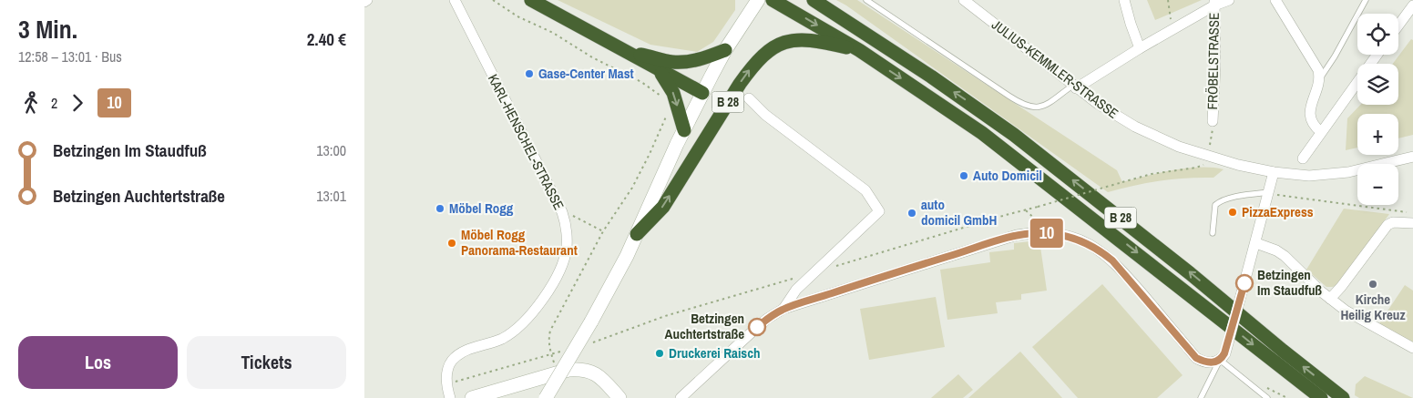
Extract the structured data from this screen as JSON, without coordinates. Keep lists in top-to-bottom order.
{
  "streets": {
    "highway": ["B 28"],
    "street": ["FRÖBELSTRASSE", "JULIUS-KEMMLER-STRASSE", "KARL-HENSCHEL-STRASSE"]
  },
  "places": [
    "Gase-Center Mast",
    "Auto Domicil",
    "Möbel Rogg",
    "PizzaExpress",
    "auto domicil GmbH",
    "Möbel Rogg Panorama-Restaurant",
    "Betzingen Im Staudfuß",
    "Kirche Heilig Kreuz",
    "Betzingen Auchtertstraße",
    "Druckerei Raisch"
  ],
  "lines": ["bus line 10"],
  "page": {
    "heading": ["3 Min.", "12:58 – 13:01 · Bus", "2.40 €"],
    "on_map": "10",
    "map_buttons": ["+", "−"],
    "legs": ["2", "10"],
    "list": [
      {
        "name": "Betzingen Im Staudfuß",
        "value": "13:00"
      },
      {
        "name": "Betzingen Auchtertstraße",
        "value": "13:01"
      }
    ],
    "buttons": ["Los", "Tickets"]
  }
}
